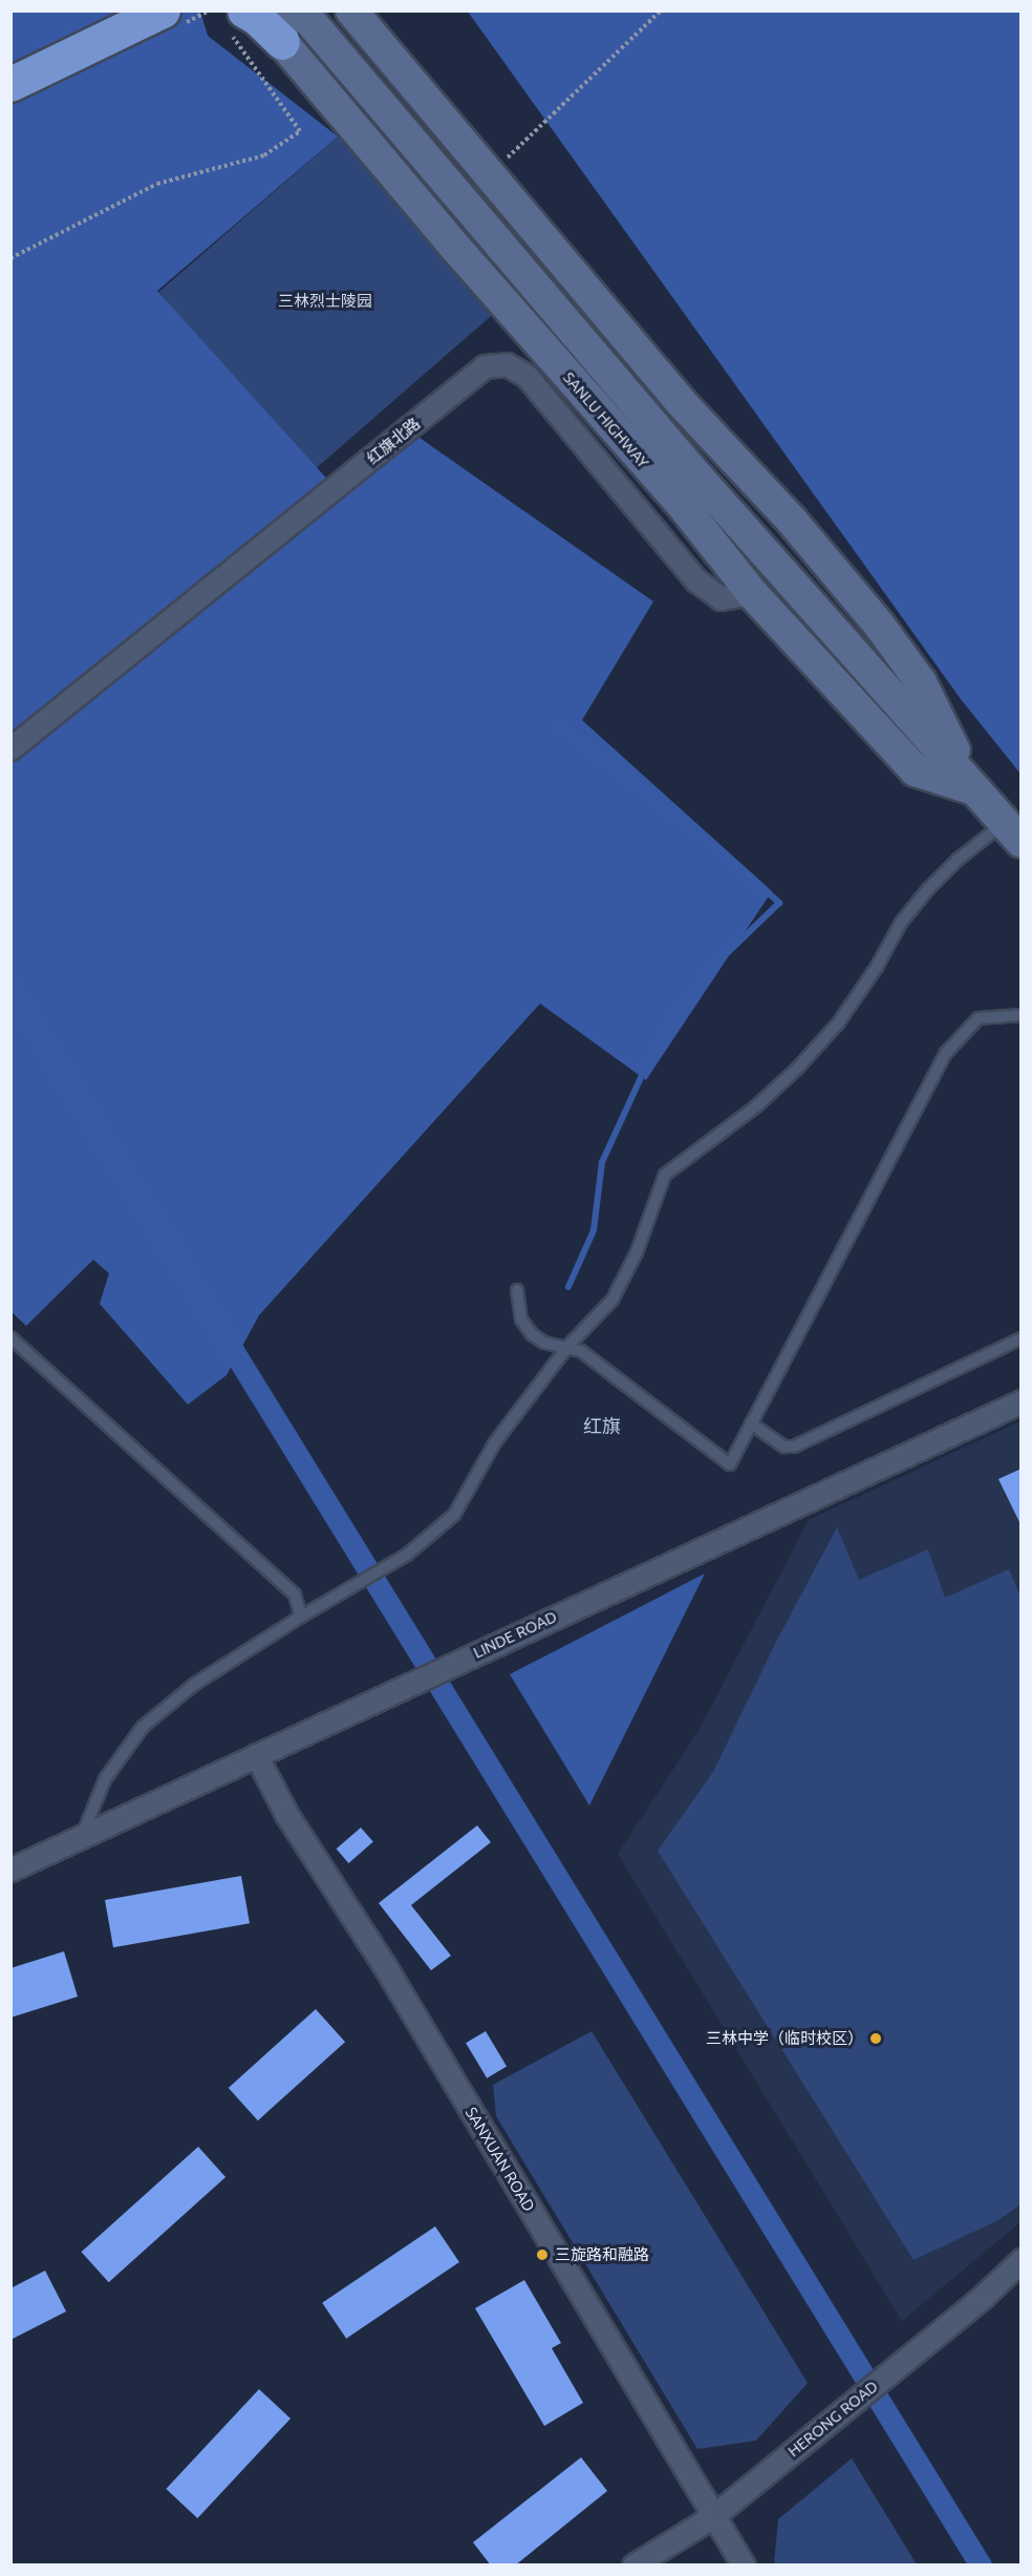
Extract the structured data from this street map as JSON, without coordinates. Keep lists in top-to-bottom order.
{
  "streets": {
    "main road": ["SANLU HIGHWAY"],
    "street": [
      "红旗北路",
      "LINDE ROAD",
      "SANXUAN ROAD",
      "HERONG ROAD"
    ]
  },
  "crossings": [
    ["SANLU HIGHWAY", "红旗北路"],
    ["LINDE ROAD", "SANXUAN ROAD"],
    ["SANXUAN ROAD", "HERONG ROAD"]
  ],
  "districts": ["红旗"],
  "parks": ["三林烈士陵园"],
  "places": ["三林中学（临时校区）", "三旋路和融路"]
}
